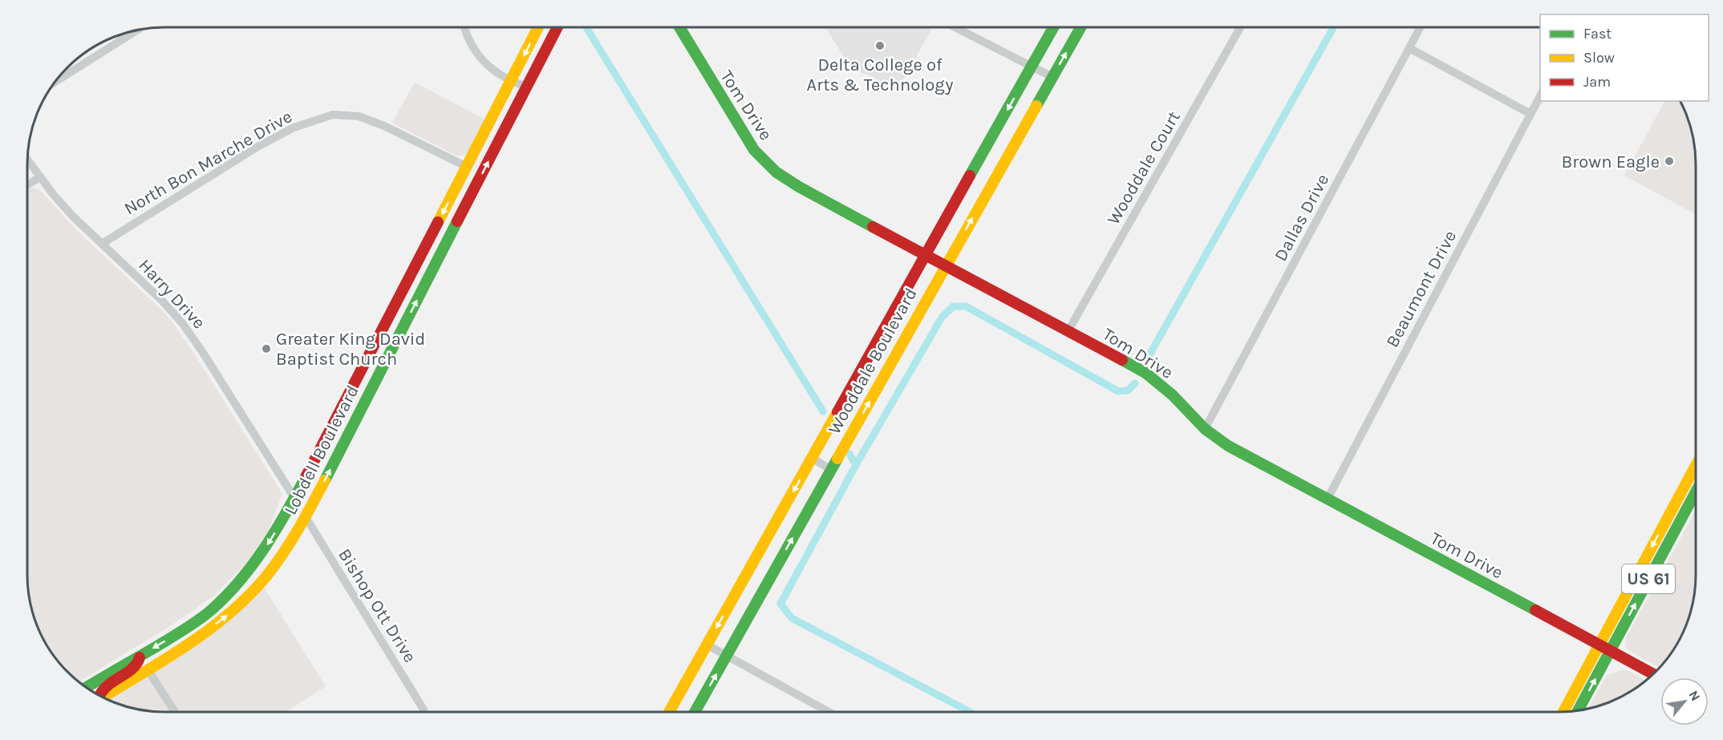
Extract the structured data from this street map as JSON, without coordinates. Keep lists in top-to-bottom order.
{
  "streets": {
    "main road": [
      "Tom Drive",
      "Wooddale Boulevard",
      "Lobdell Boulevard",
      "US 61"
    ],
    "street": [
      "North Bon Marche Drive",
      "Wooddale Court",
      "Dallas Drive",
      "Beaumont Drive",
      "Harry Drive",
      "Bishop Ott Drive"
    ]
  },
  "crossings": [
    ["Tom Drive", "Wooddale Court"],
    ["Tom Drive", "Dallas Drive"],
    ["Tom Drive", "Beaumont Drive"],
    ["Tom Drive", "Wooddale Boulevard"],
    ["Tom Drive", "US 61"],
    ["North Bon Marche Drive", "Harry Drive"],
    ["North Bon Marche Drive", "Lobdell Boulevard"],
    ["Harry Drive", "Lobdell Boulevard"],
    ["Lobdell Boulevard", "Bishop Ott Drive"]
  ],
  "places": ["Delta College of Arts & Technology", "Brown Eagle", "Greater King David Baptist Church"],
  "legend": ["Fast", "Slow", "Jam"],
  "north": "top right"
}
